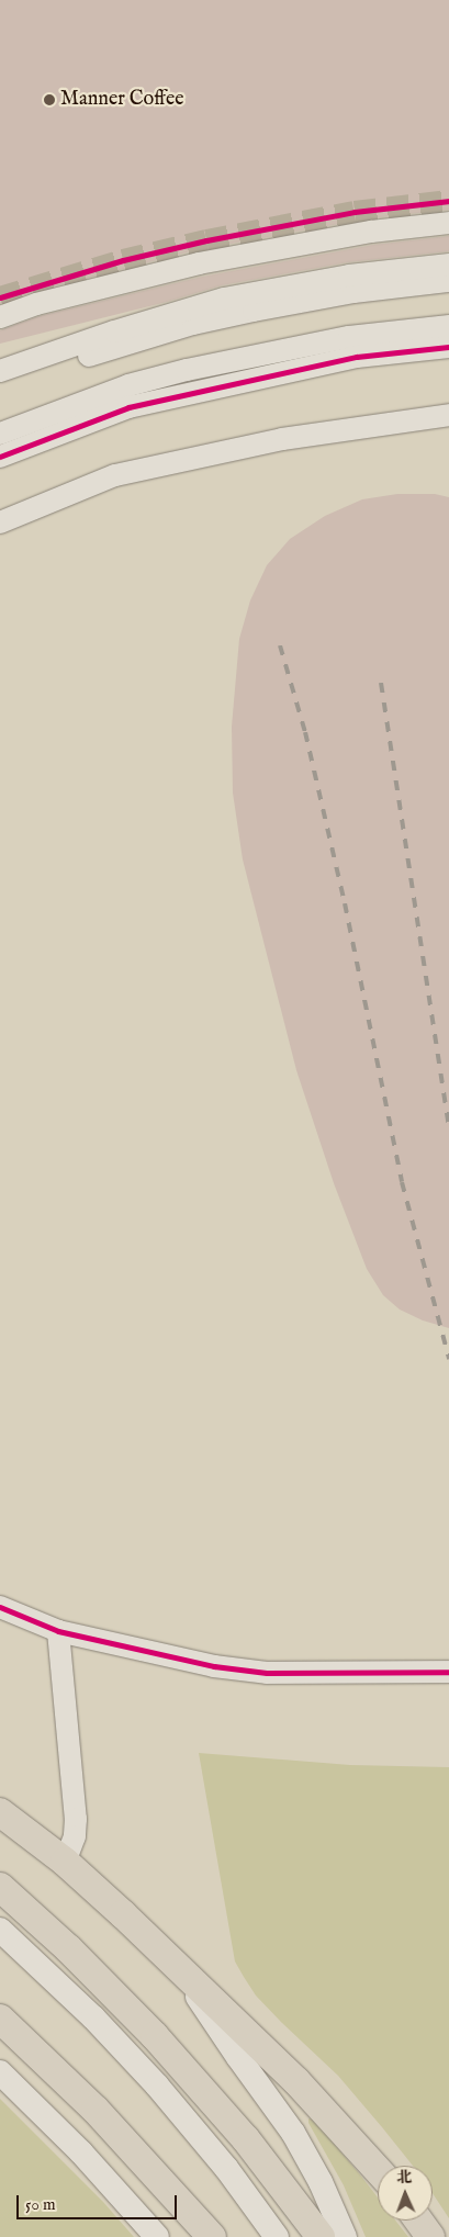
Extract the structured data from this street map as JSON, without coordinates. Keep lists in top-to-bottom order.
{
  "places": ["Manner Coffee"],
  "scale_bar": "50 m",
  "north": "top"
}
